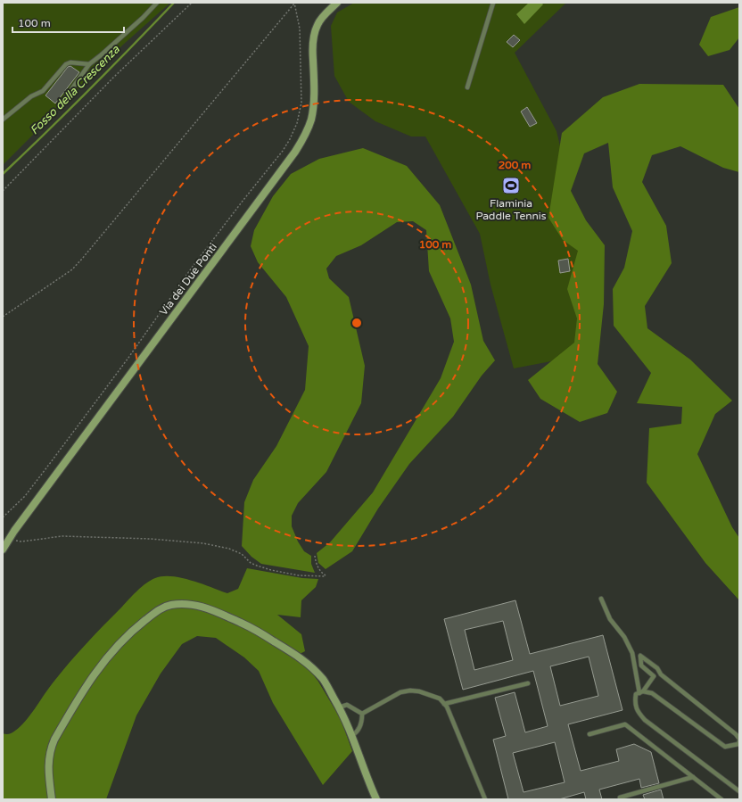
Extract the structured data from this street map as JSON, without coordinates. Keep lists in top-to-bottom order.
{
  "streets": {
    "street": ["Via dei Due Ponti"]
  },
  "water": ["Fosso della Crescenza"],
  "places": {
    "sports": ["Flaminia Paddle Tennis"]
  },
  "scale_bar": "100 m",
  "rings": ["200 m", "100 m"]
}
